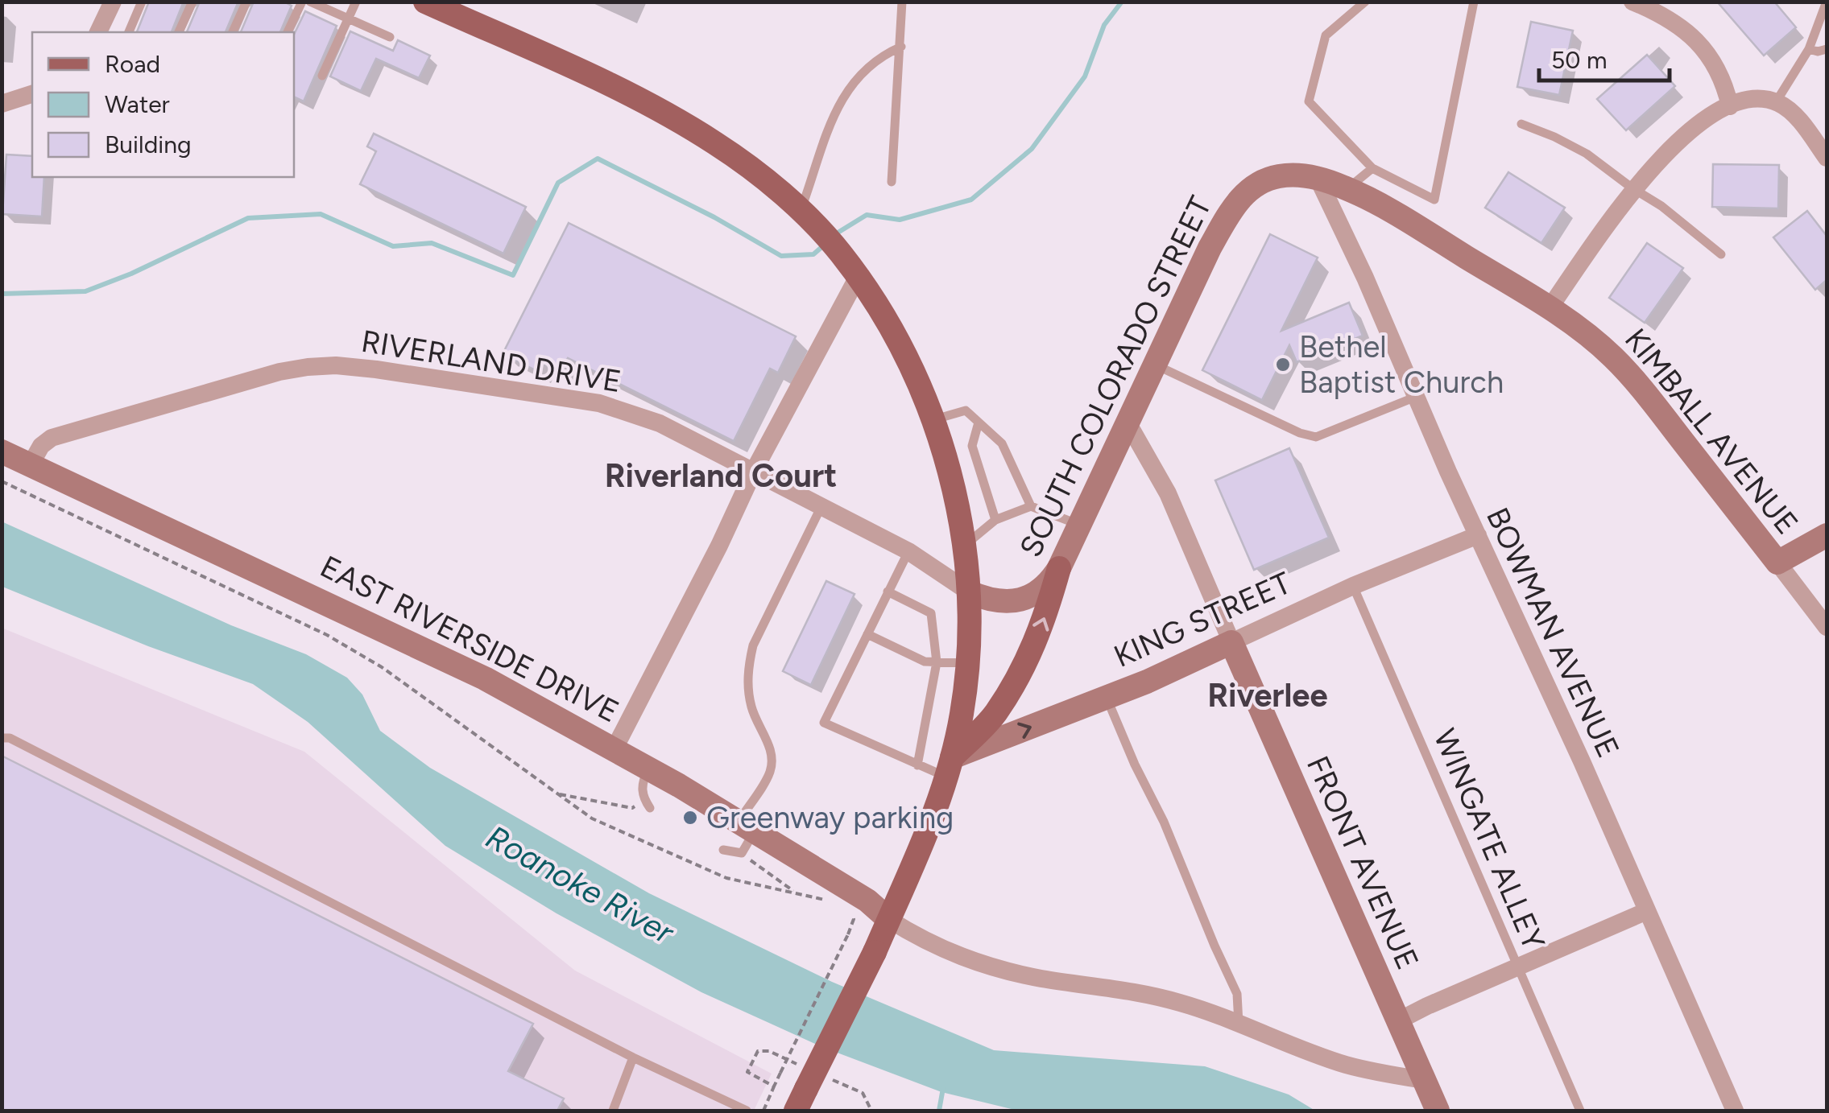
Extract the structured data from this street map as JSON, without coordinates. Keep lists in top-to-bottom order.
{
  "streets": {
    "street": [
      "RIVERLAND DRIVE",
      "SOUTH COLORADO STREET",
      "KIMBALL AVENUE",
      "KING STREET",
      "BOWMAN AVENUE",
      "EAST RIVERSIDE DRIVE",
      "FRONT AVENUE"
    ],
    "lane": ["WINGATE ALLEY"]
  },
  "crossings": [
    ["RIVERLAND DRIVE", "SOUTH COLORADO STREET"],
    ["RIVERLAND DRIVE", "EAST RIVERSIDE DRIVE"],
    ["SOUTH COLORADO STREET", "KIMBALL AVENUE"],
    ["SOUTH COLORADO STREET", "BOWMAN AVENUE"],
    ["SOUTH COLORADO STREET", "FRONT AVENUE"],
    ["KIMBALL AVENUE", "BOWMAN AVENUE"],
    ["KING STREET", "BOWMAN AVENUE"],
    ["KING STREET", "WINGATE ALLEY"],
    ["KING STREET", "FRONT AVENUE"]
  ],
  "districts": ["Riverland Court", "Riverlee"],
  "water": ["Roanoke River"],
  "places": ["Bethel Baptist Church", "Greenway parking"],
  "legend": ["Road", "Water", "Building"],
  "scale_bar": "50 m"
}
